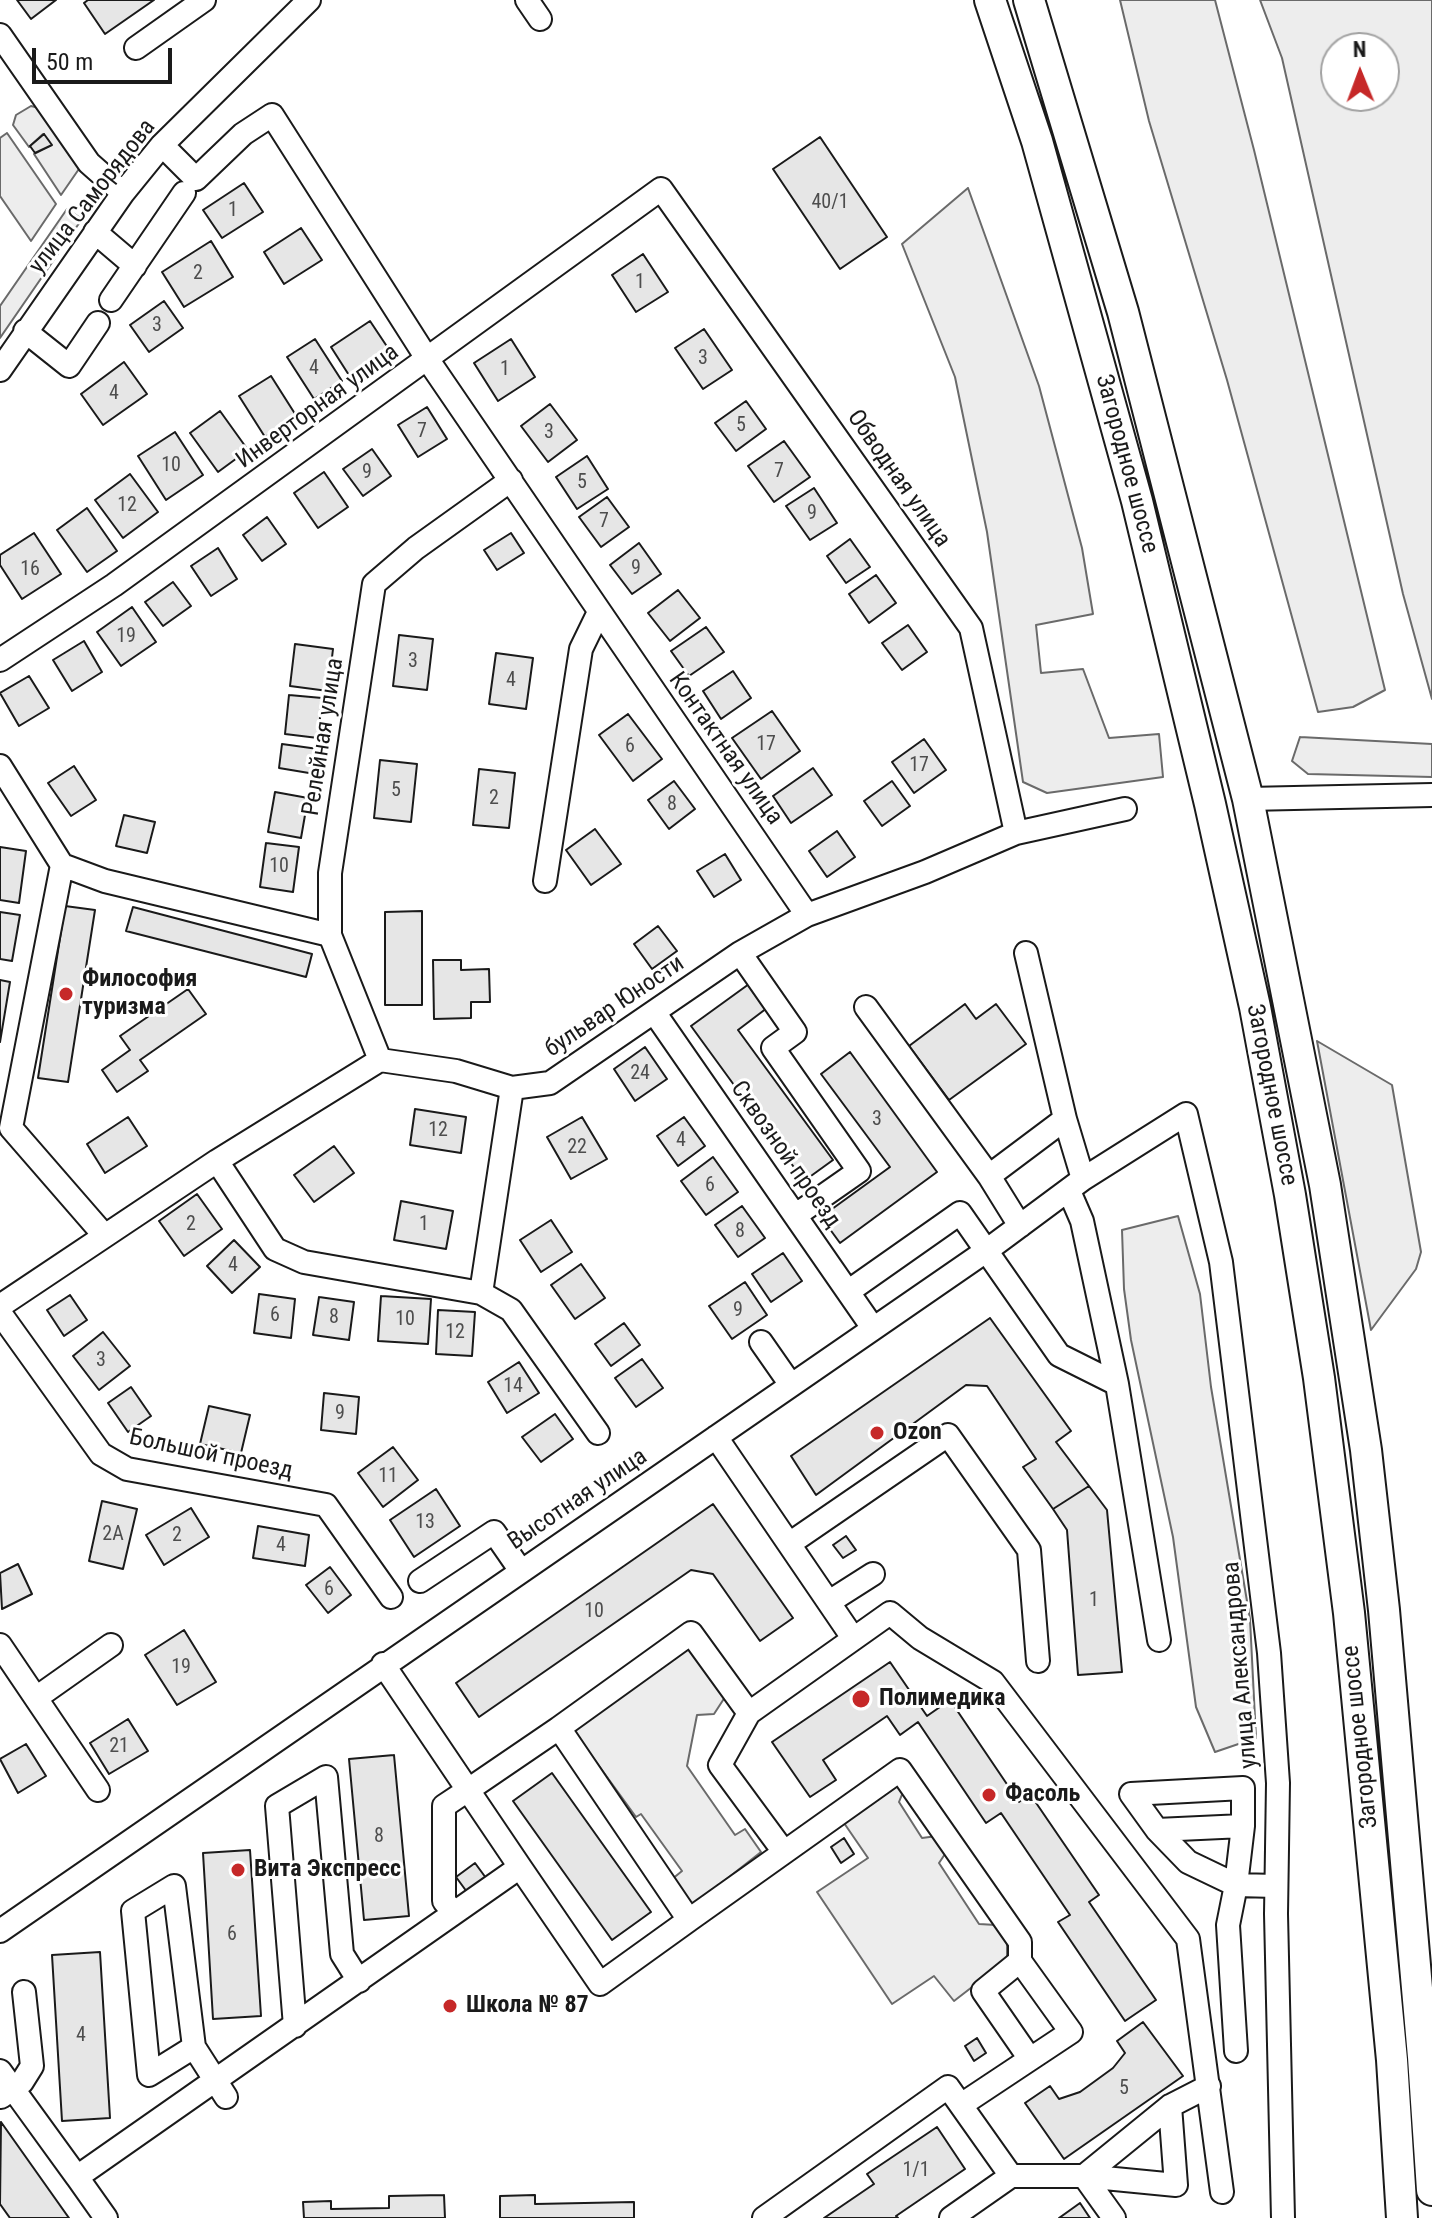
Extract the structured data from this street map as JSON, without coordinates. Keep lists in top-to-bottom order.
{
  "streets": {
    "highway": ["Загородное шоссе"],
    "street": [
      "улица Саморядова",
      "Инверторная улица",
      "Обводная улица",
      "Релейная улица",
      "Контактная улица",
      "бульвар Юности",
      "Сквозной проезд",
      "Большой проезд",
      "Высотная улица",
      "улица Александрова"
    ]
  },
  "crossings": [
    ["Инверторная улица", "Обводная улица"],
    ["Инверторная улица", "Контактная улица"],
    ["Обводная улица", "бульвар Юности"],
    ["Релейная улица", "Контактная улица"],
    ["Релейная улица", "бульвар Юности"],
    ["Контактная улица", "бульвар Юности"],
    ["бульвар Юности", "Сквозной проезд"],
    ["Сквозной проезд", "Высотная улица"],
    ["Высотная улица", "улица Александрова"]
  ],
  "places": [
    "Философия туризма",
    "Ozon",
    "Полимедика",
    "Фасоль",
    "Вита Экспресс",
    "Школа № 87"
  ],
  "house_numbers": [
    "40/1",
    "1",
    "2",
    "1",
    "3",
    "3",
    "4",
    "1",
    "4",
    "5",
    "7",
    "3",
    "10",
    "7",
    "9",
    "5",
    "12",
    "9",
    "7",
    "9",
    "16",
    "19",
    "3",
    "4",
    "17",
    "6",
    "17",
    "5",
    "2",
    "8",
    "10",
    "24",
    "3",
    "12",
    "4",
    "22",
    "6",
    "2",
    "1",
    "8",
    "4",
    "9",
    "6",
    "8",
    "10",
    "12",
    "3",
    "14",
    "9",
    "11",
    "13",
    "2А",
    "2",
    "4",
    "6",
    "1",
    "10",
    "19",
    "21",
    "8",
    "6",
    "4",
    "5",
    "1/1"
  ],
  "scale_bar": "50 m",
  "north": "top"
}
